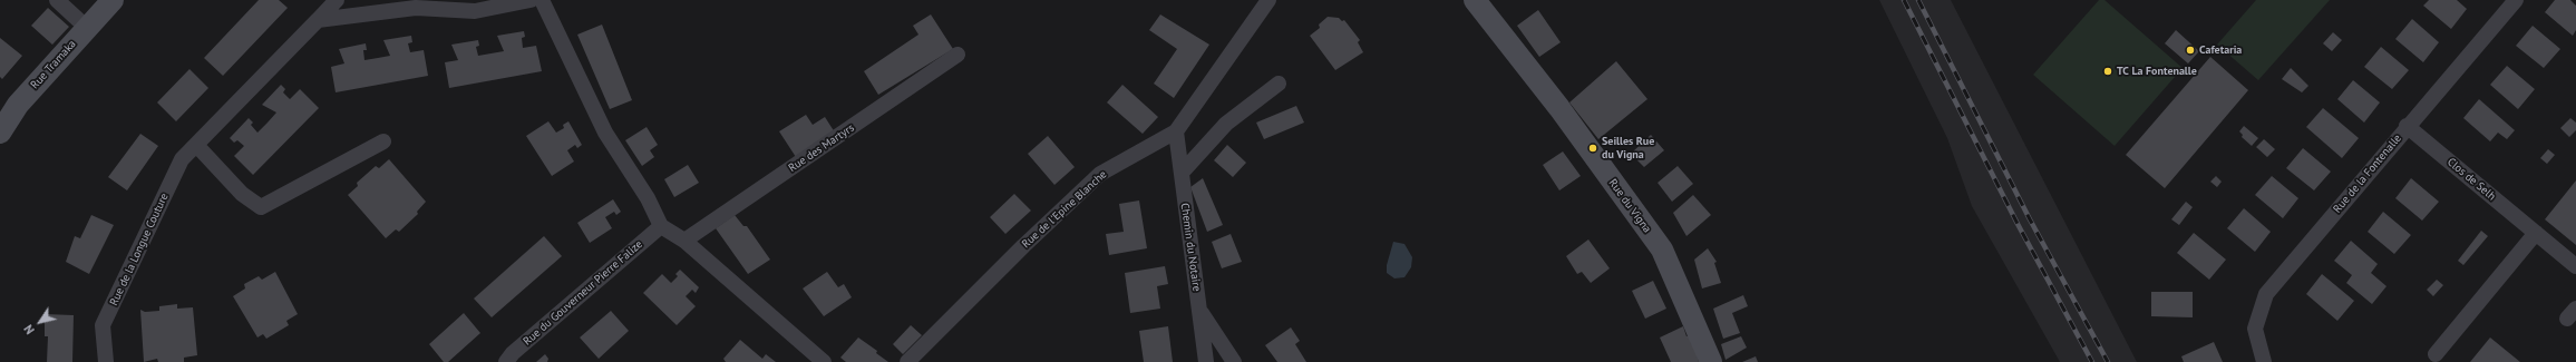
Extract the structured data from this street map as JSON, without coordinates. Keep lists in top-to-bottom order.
{
  "streets": {
    "street": [
      "Rue Tramaka",
      "Rue des Martyrs",
      "Rue de la Fontenalle",
      "Clos de Selh",
      "Rue du Vigna",
      "Rue de l'Epine Blanche",
      "Chemin du Notaire",
      "Rue de la Longue Couture",
      "Rue du Gouverneur Pierre Falize"
    ]
  },
  "crossings": [
    ["Rue de la Fontenalle", "Clos de Selh"],
    ["Rue de l'Epine Blanche", "Chemin du Notaire"]
  ],
  "places": ["Cafetaria", "TC La Fontenalle", "Seilles Rue du Vigna"],
  "north": "bottom left"
}
